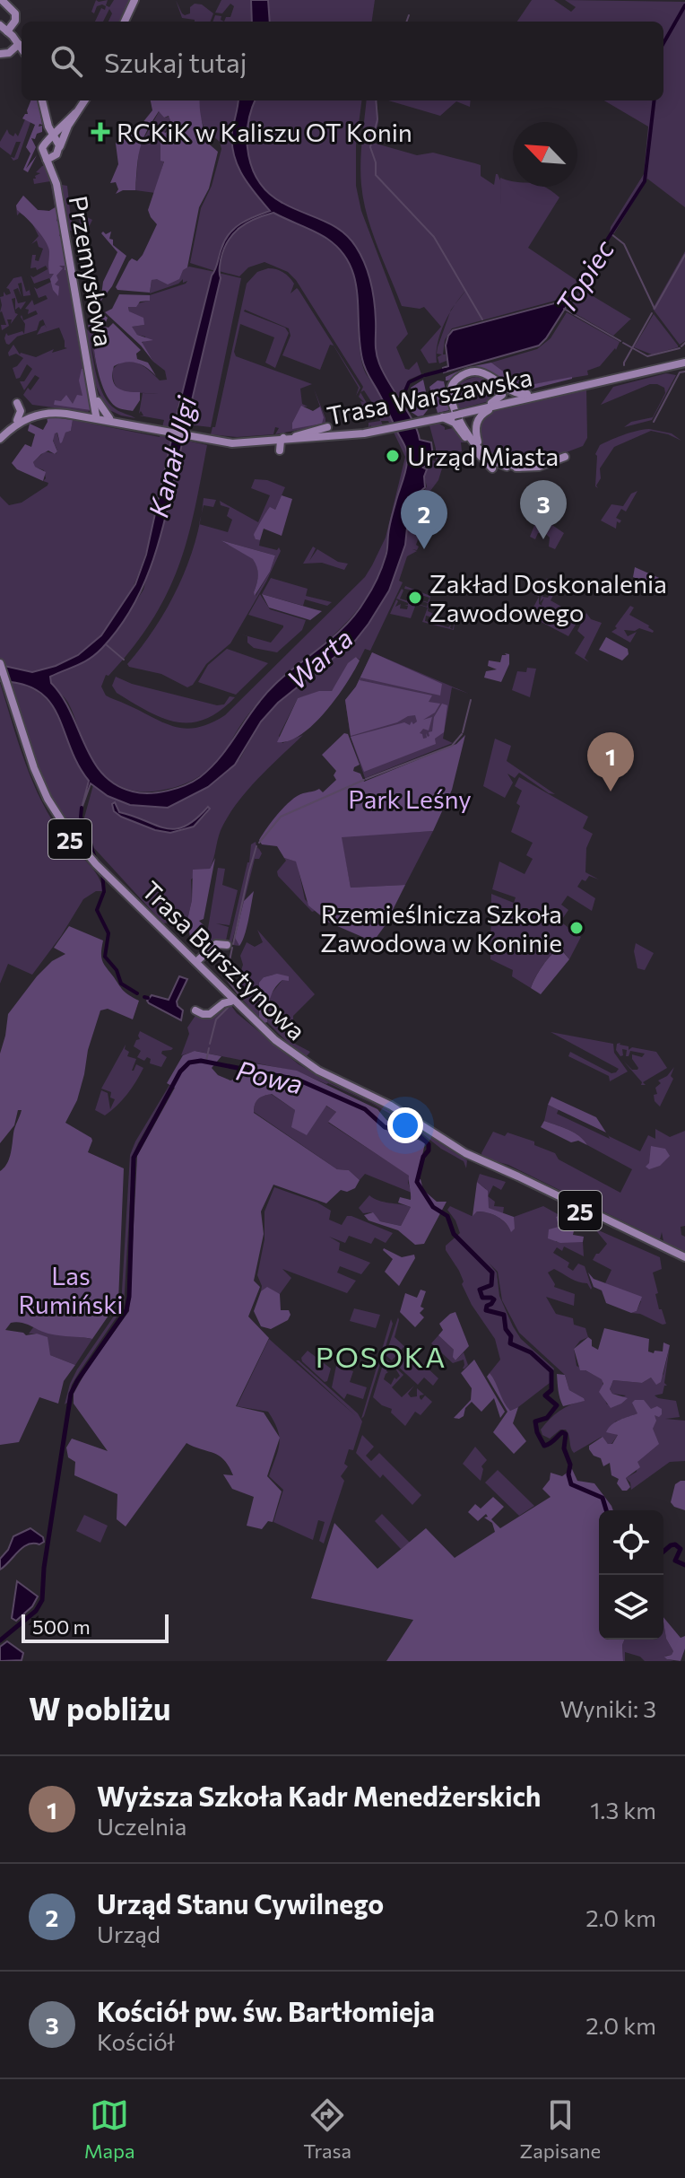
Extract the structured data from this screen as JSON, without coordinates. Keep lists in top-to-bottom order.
{
  "streets": {
    "main road": [
      "Przemysłowa",
      "Trasa Warszawska",
      "25",
      "Trasa Bursztynowa"
    ]
  },
  "districts": ["POSOKA"],
  "water": [
    "Topiec",
    "Kanał Ulgi",
    "Warta",
    "Powa"
  ],
  "parks": ["Park Leśny", "Las Rumiński"],
  "places": {
    "health": ["RCKiK w Kaliszu OT Konin"],
    "other": ["Urząd Miasta", "Zakład Doskonalenia Zawodowego", "Rzemieślnicza Szkoła Zawodowa w Koninie"]
  },
  "scale_bar": "500 m",
  "north": "top left",
  "page": {
    "search": "Szukaj tutaj",
    "pins": ["3", "2", "1"],
    "scale": "500 m",
    "heading": ["W pobliżu", "Wyniki: 3"],
    "list": [
      {
        "mark": "1",
        "name": "Wyższa Szkoła Kadr Menedżerskich",
        "note": "Uczelnia",
        "value": "1.3 km"
      },
      {
        "mark": "2",
        "name": "Urząd Stanu Cywilnego",
        "note": "Urząd",
        "value": "2.0 km"
      },
      {
        "mark": "3",
        "name": "Kościół pw. św. Bartłomieja",
        "note": "Kościół",
        "value": "2.0 km"
      }
    ],
    "nav": ["Mapa", "Trasa", "Zapisane"]
  }
}
